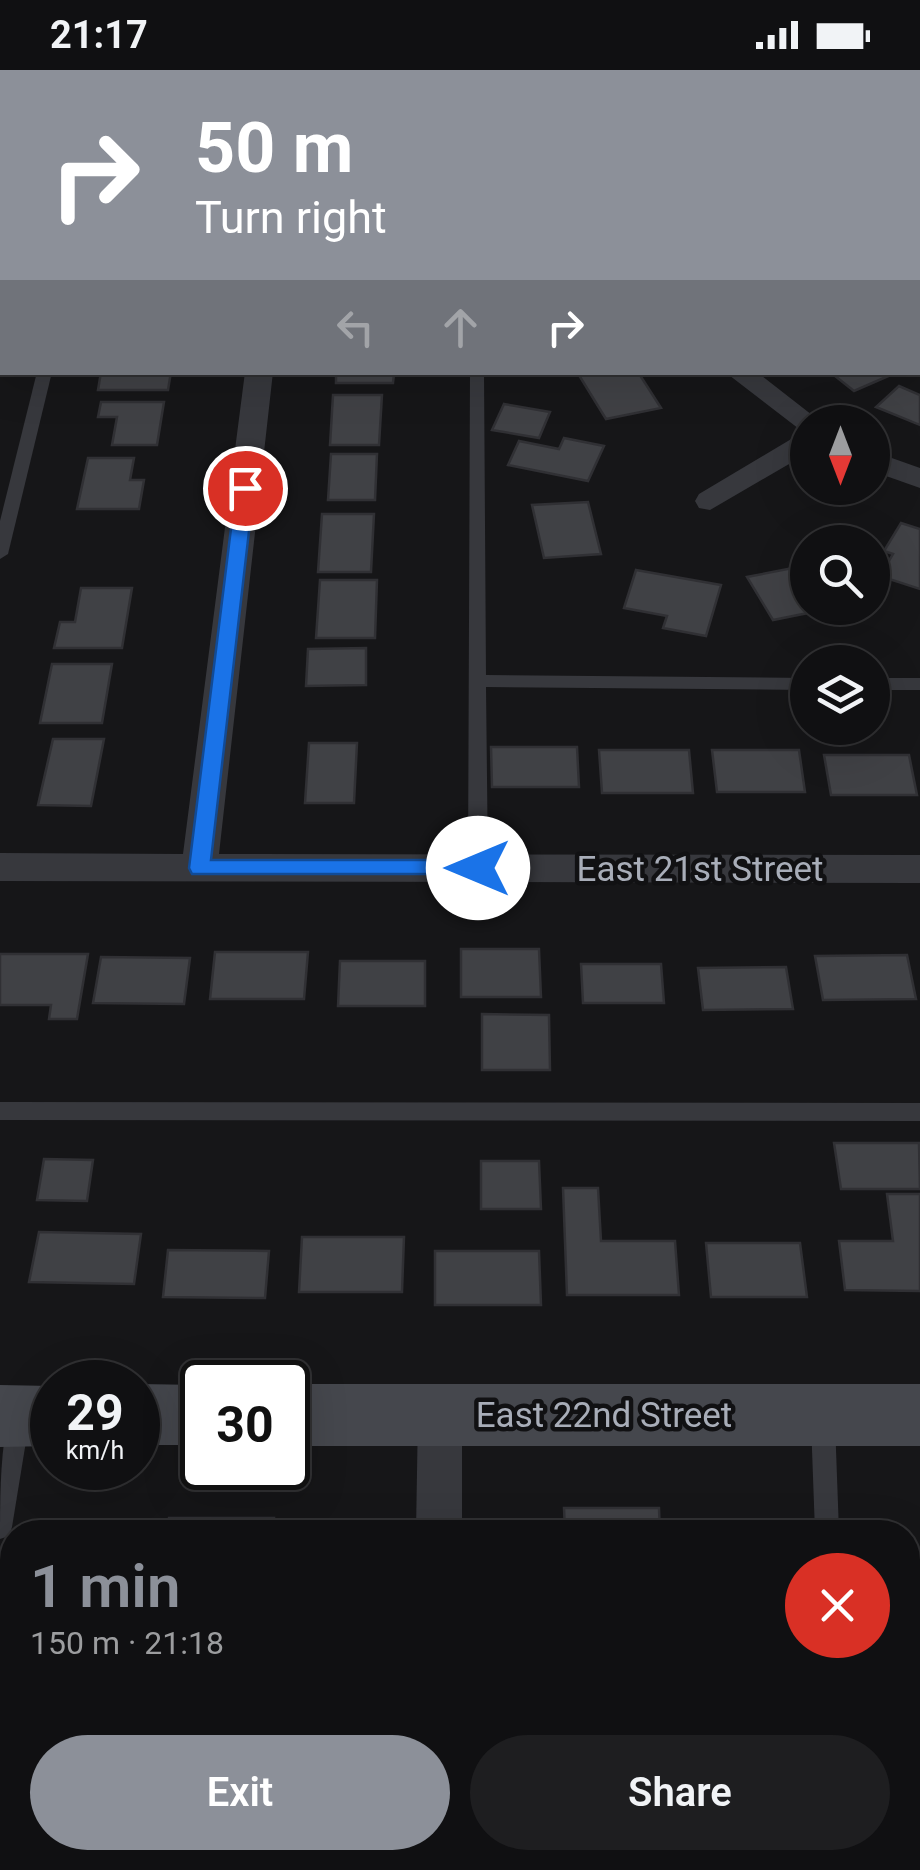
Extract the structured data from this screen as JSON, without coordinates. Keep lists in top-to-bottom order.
{
  "streets": {
    "street": ["East 21st Street", "East 22nd Street"]
  },
  "north": "bottom",
  "page": {
    "status": "21:17",
    "turn": ["50 m", "Turn right"],
    "speed": "29 km/h",
    "limit": "30",
    "heading": ["1 min", "150 m · 21:18"],
    "buttons": ["Exit", "Share"]
  }
}
